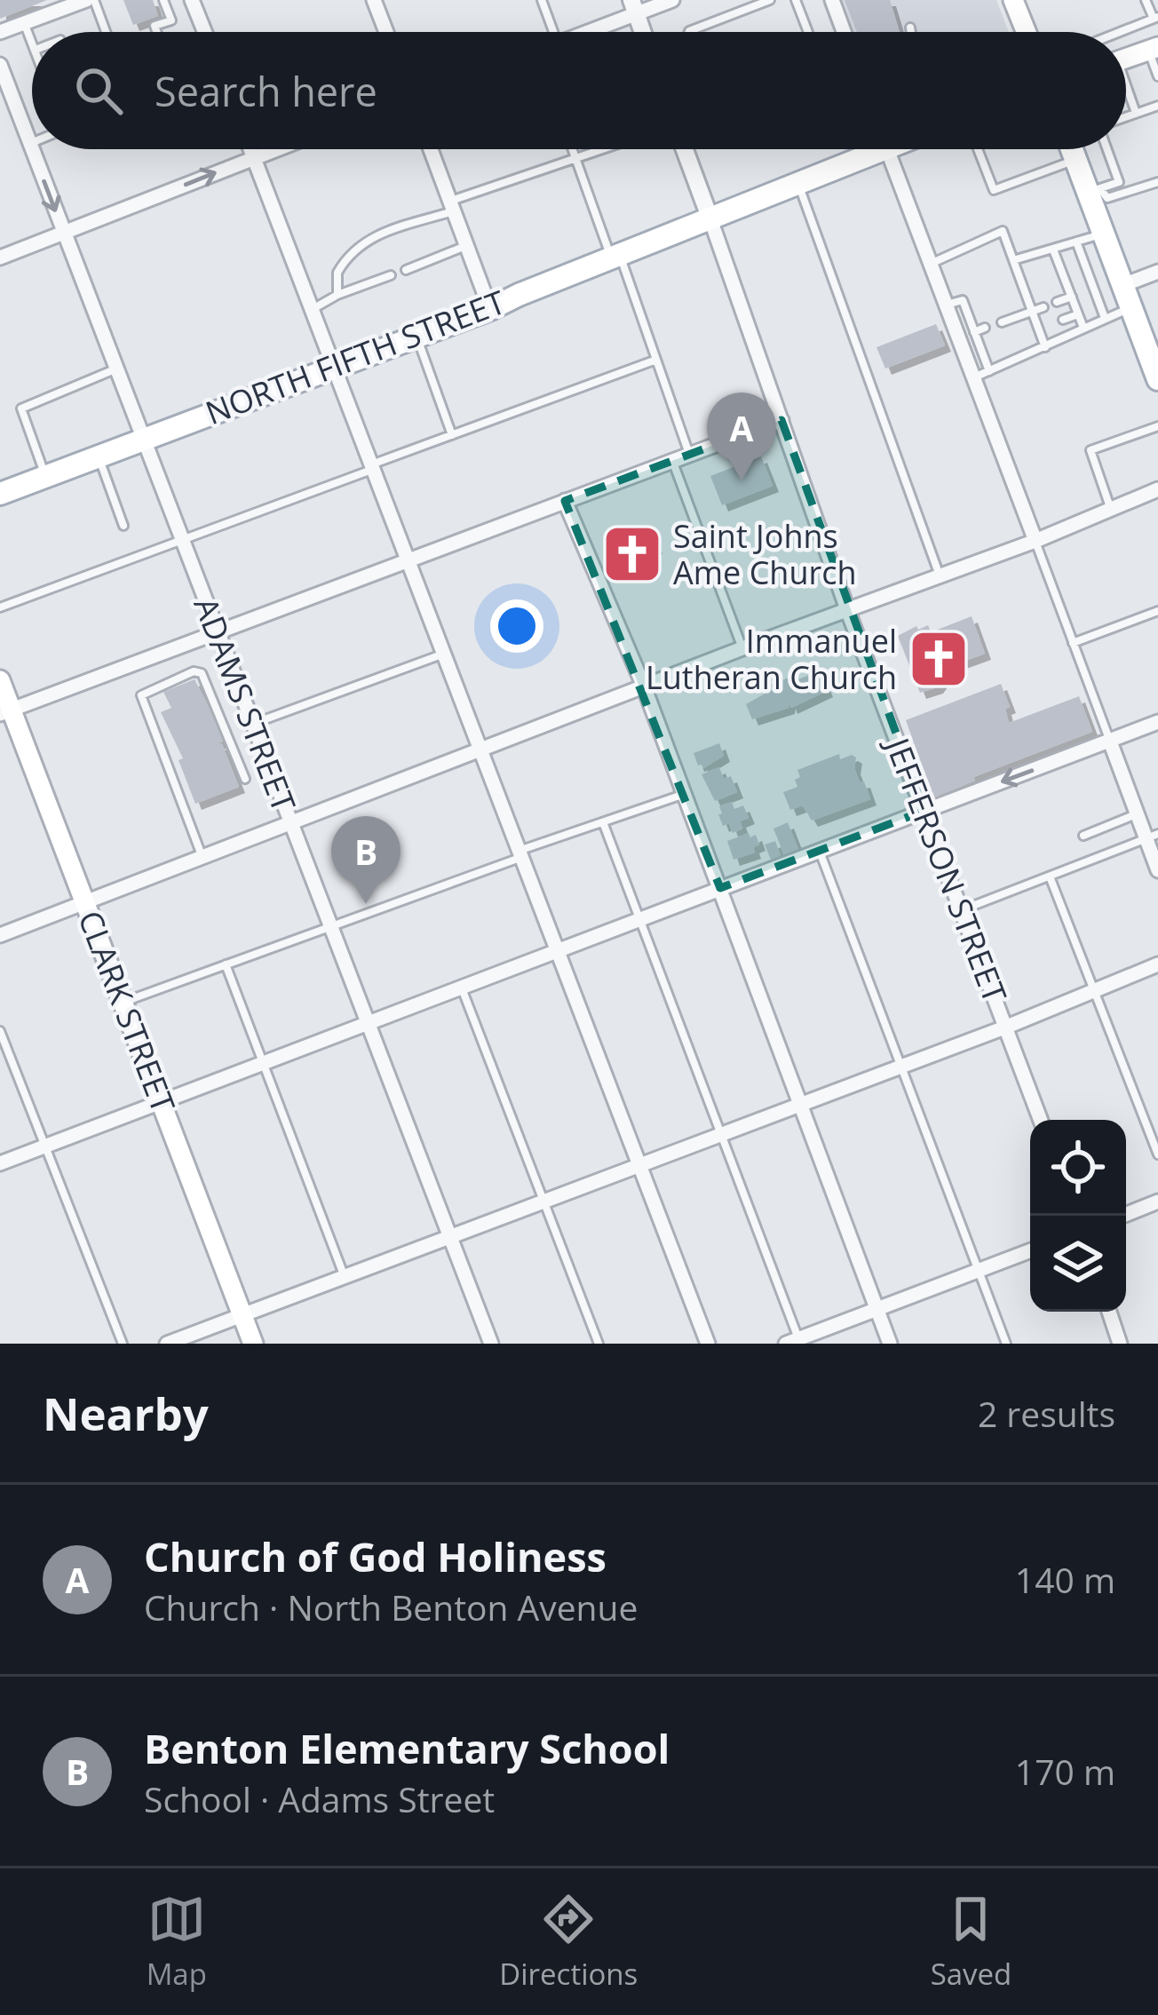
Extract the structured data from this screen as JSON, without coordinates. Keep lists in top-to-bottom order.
{
  "streets": {
    "main road": ["NORTH FIFTH STREET", "CLARK STREET"],
    "street": ["ADAMS STREET", "JEFFERSON STREET"]
  },
  "crossings": [
    ["NORTH FIFTH STREET", "ADAMS STREET"],
    ["NORTH FIFTH STREET", "JEFFERSON STREET"]
  ],
  "places": {
    "church": ["Saint Johns Ame Church", "Immanuel Lutheran Church"]
  },
  "page": {
    "search": "Search here",
    "pins": ["A", "B"],
    "heading": ["Nearby", "2 results"],
    "list": [
      {
        "mark": "A",
        "name": "Church of God Holiness",
        "note": "Church · North Benton Avenue",
        "value": "140 m"
      },
      {
        "mark": "B",
        "name": "Benton Elementary School",
        "note": "School · Adams Street",
        "value": "170 m"
      }
    ],
    "nav": ["Map", "Directions", "Saved"]
  }
}
